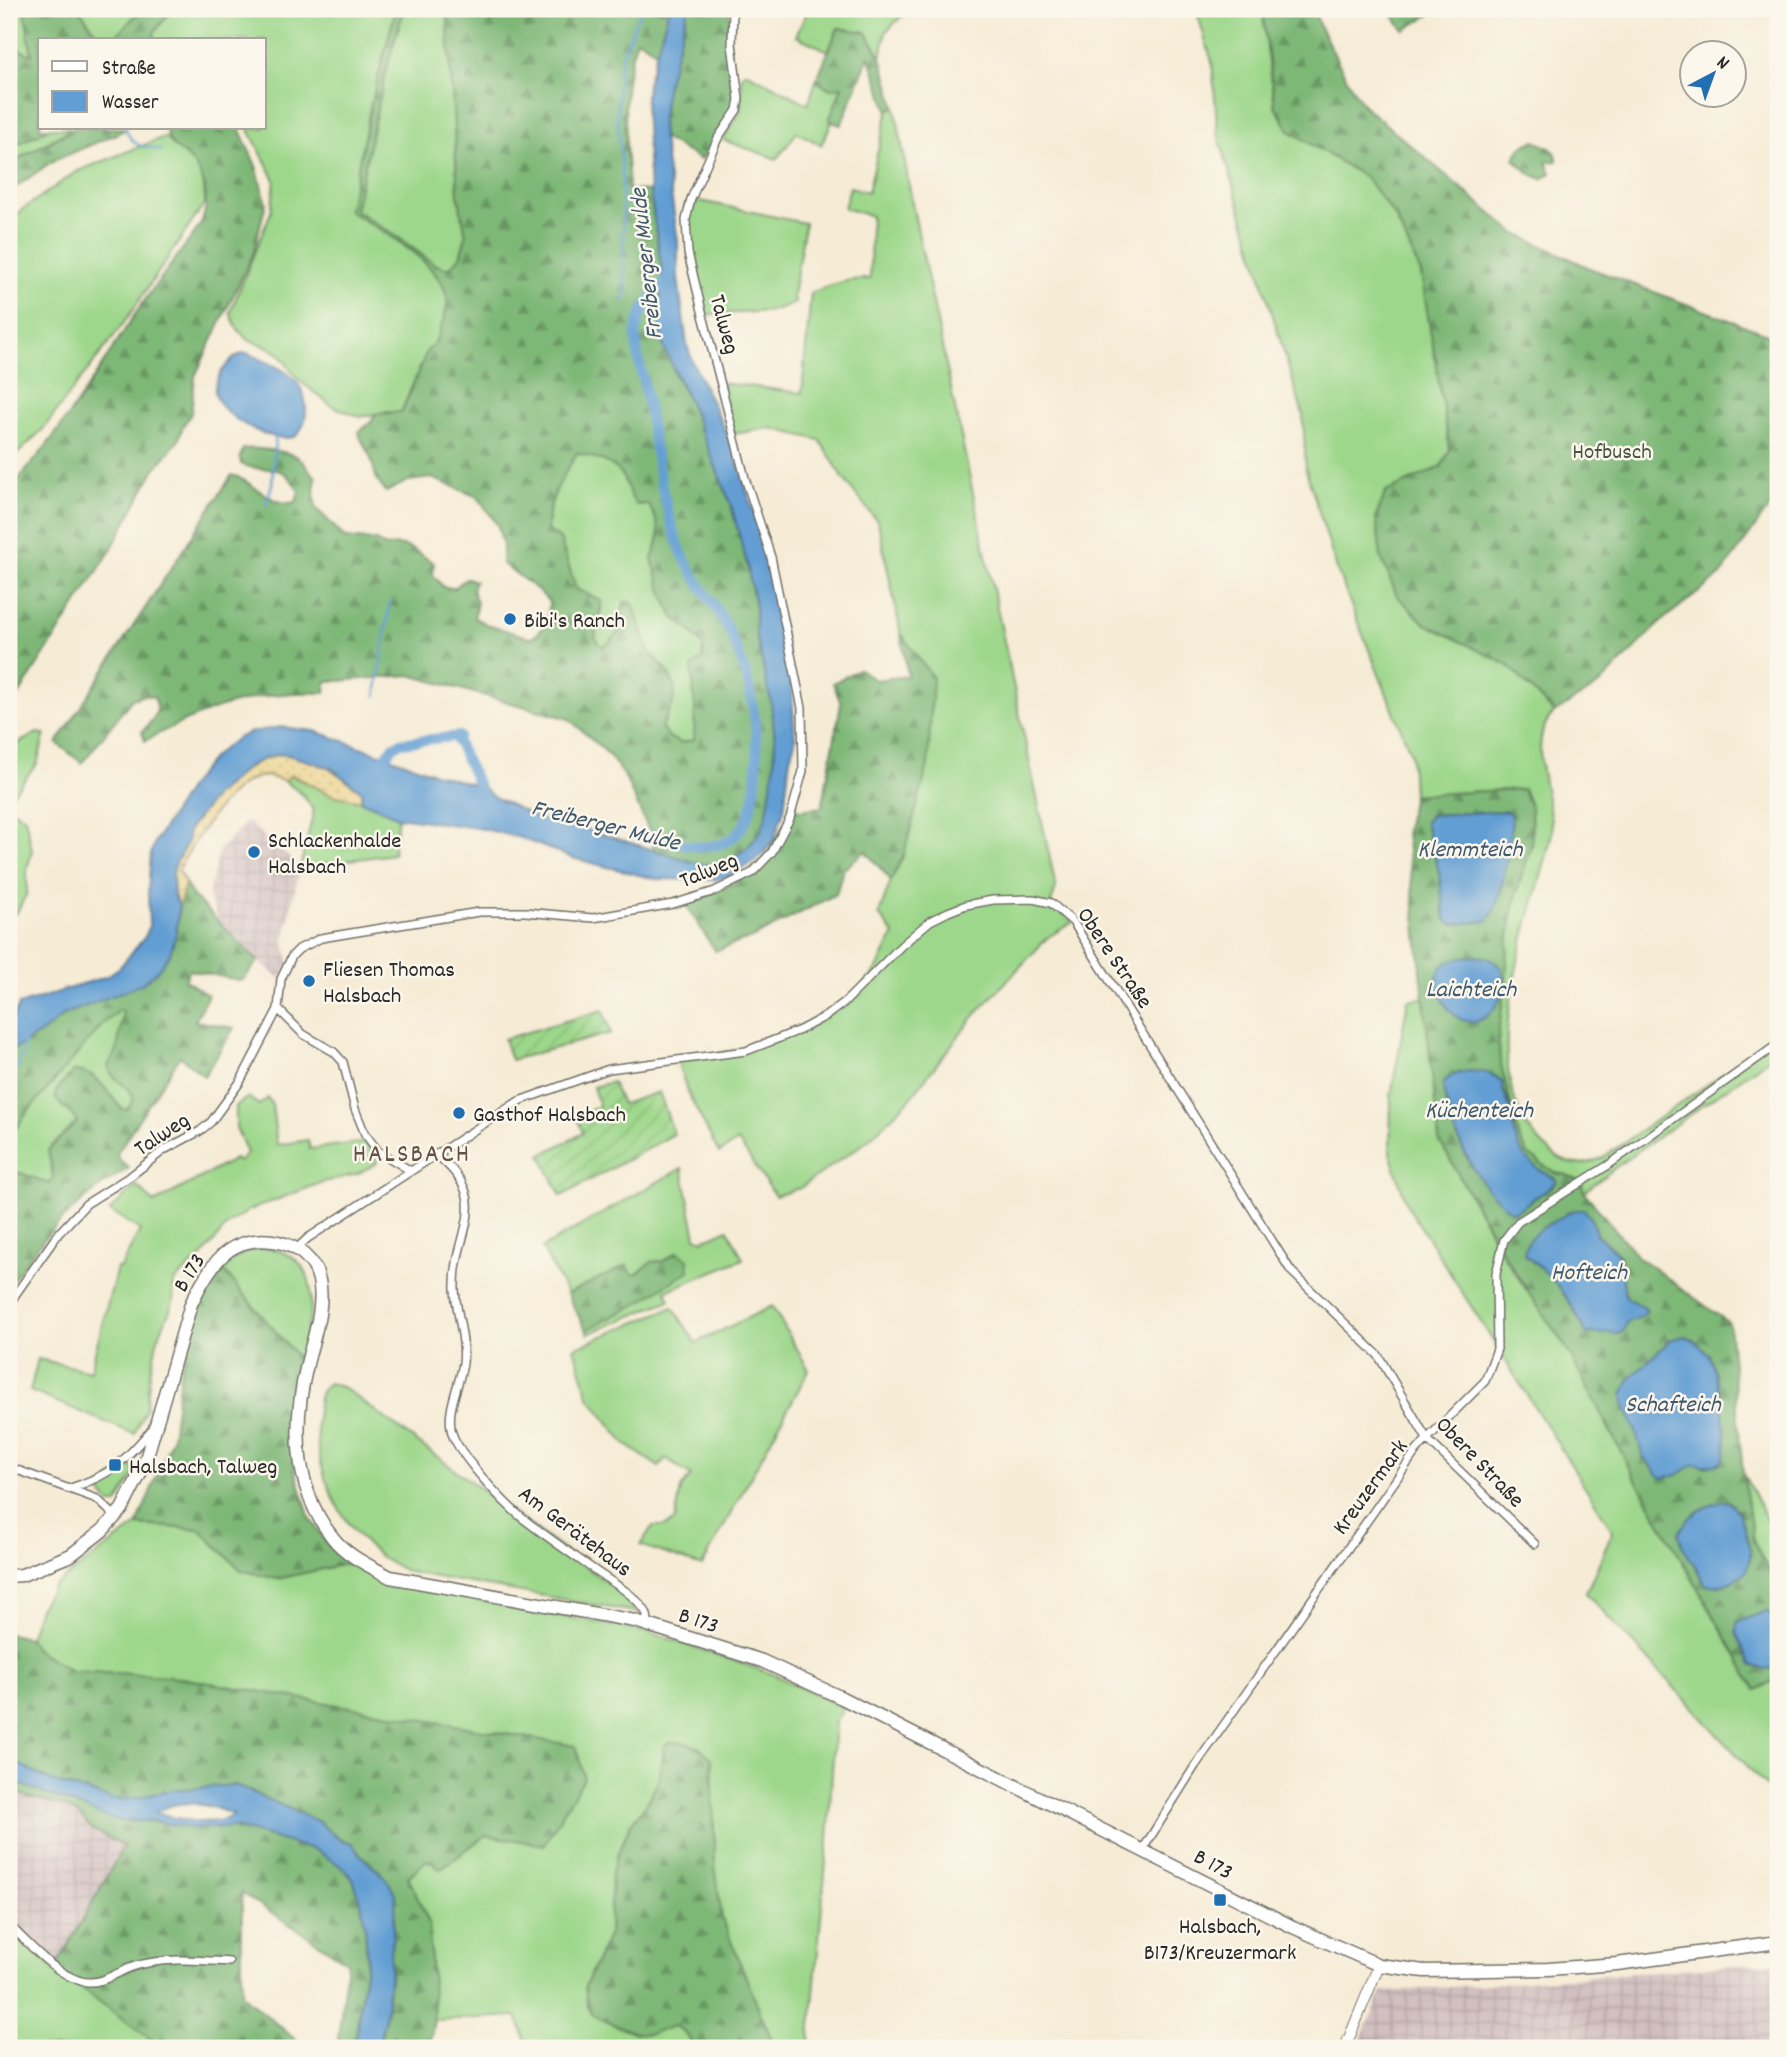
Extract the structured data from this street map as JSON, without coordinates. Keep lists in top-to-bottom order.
{
  "streets": {
    "main road": ["B 173"],
    "street": [
      "Talweg",
      "Obere Straße",
      "Kreuzermark",
      "Am Gerätehaus"
    ]
  },
  "crossings": [
    ["Obere Straße", "B 173"],
    ["Obere Straße", "Kreuzermark"],
    ["Obere Straße", "Am Gerätehaus"],
    ["B 173", "Kreuzermark"],
    ["B 173", "Am Gerätehaus"]
  ],
  "districts": ["HALSBACH"],
  "water": [
    "Freiberger Mulde",
    "Klemmteich",
    "Laichteich",
    "Küchenteich",
    "Hofteich",
    "Schafteich"
  ],
  "parks": ["Hofbusch"],
  "places": {
    "other": [
      "Bibi's Ranch",
      "Schlackenhalde Halsbach",
      "Fliesen Thomas Halsbach",
      "Gasthof Halsbach"
    ],
    "transit": ["Halsbach, Talweg", "Halsbach, B173/Kreuzermark"]
  },
  "legend": ["Straße", "Wasser"],
  "north": "top right"
}
